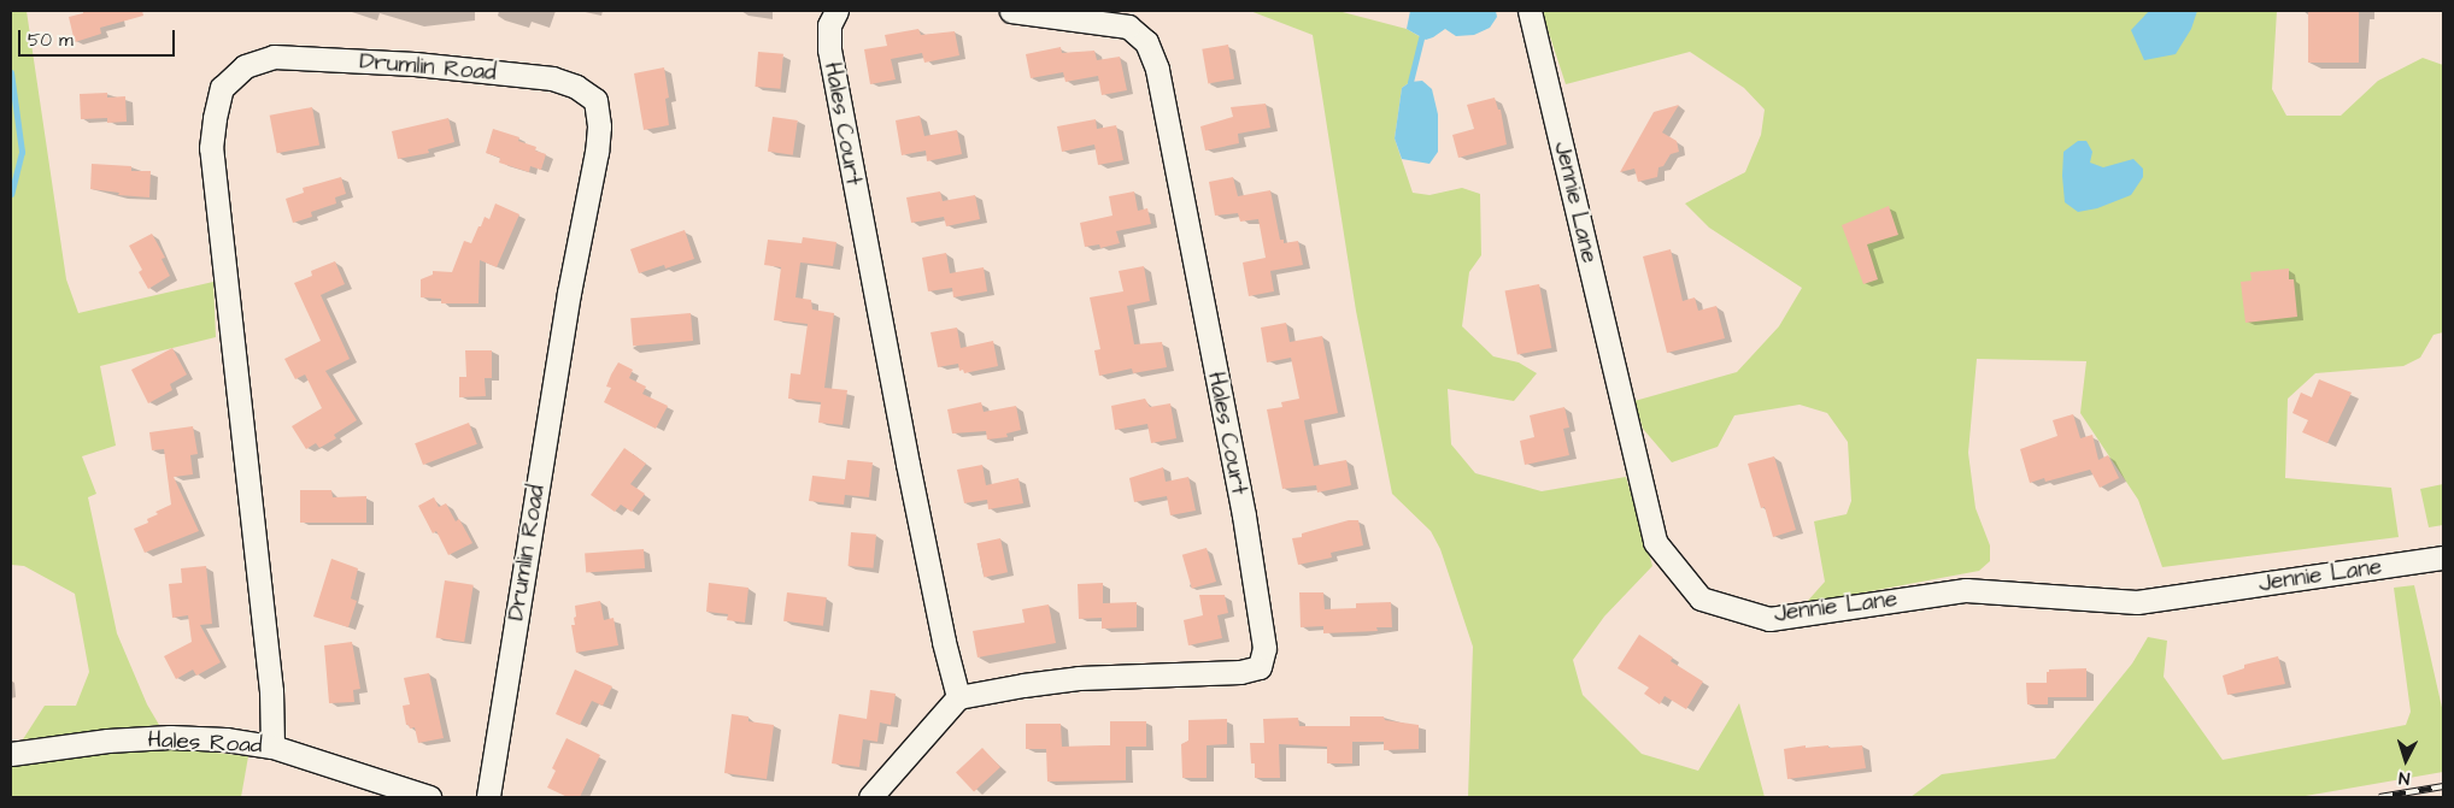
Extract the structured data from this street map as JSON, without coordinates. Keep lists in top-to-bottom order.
{
  "streets": {
    "street": [
      "Drumlin Road",
      "Hales Court",
      "Jennie Lane",
      "Hales Road"
    ]
  },
  "crossings": [
    ["Drumlin Road", "Hales Road"]
  ],
  "scale_bar": "50 m",
  "north": "bottom"
}
